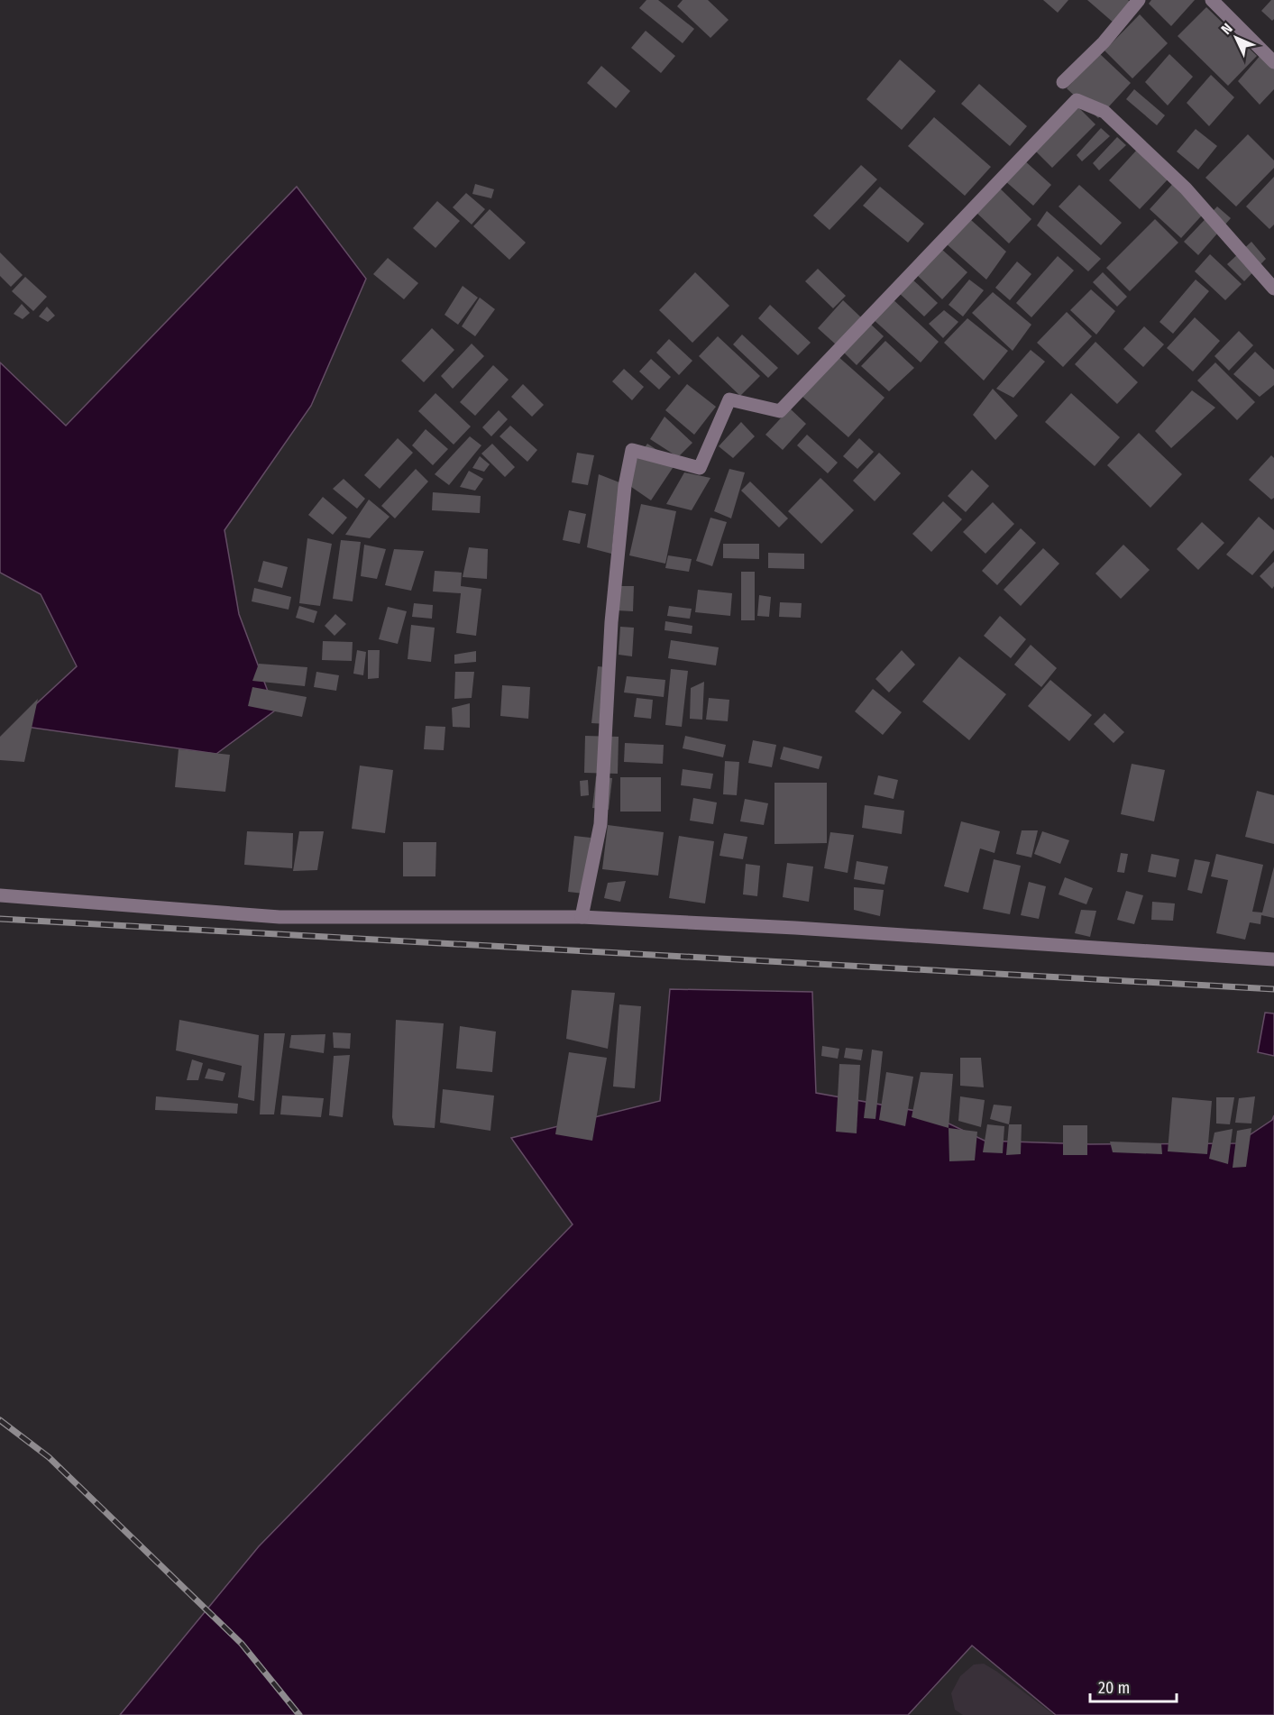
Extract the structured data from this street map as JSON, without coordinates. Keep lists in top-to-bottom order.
{
  "scale_bar": "20 m",
  "north": "top left"
}
